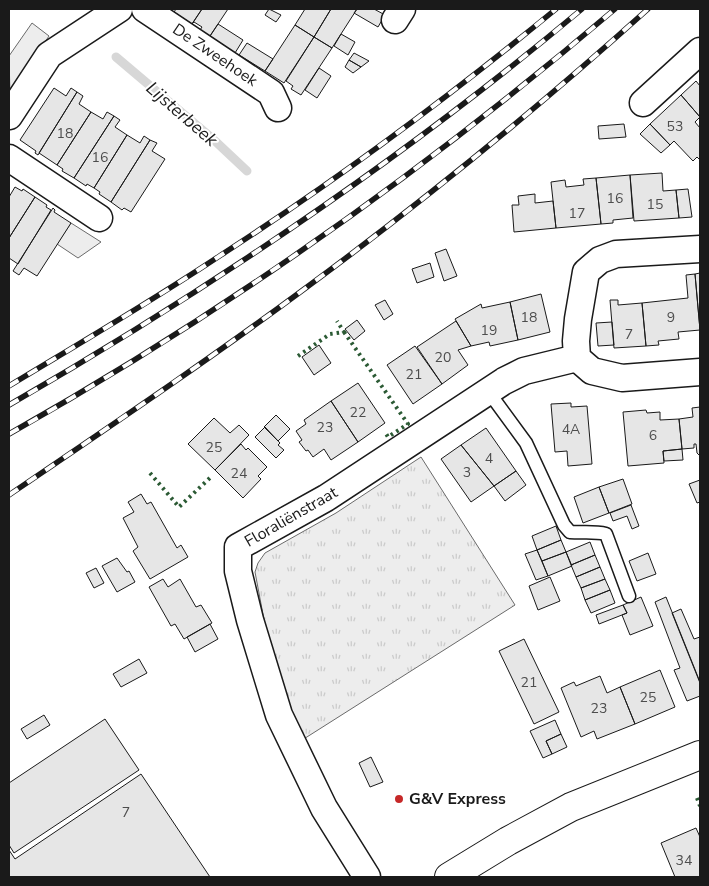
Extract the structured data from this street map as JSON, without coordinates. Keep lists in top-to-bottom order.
{
  "streets": {
    "street": ["De Zweehoek", "Floraliënstraat"]
  },
  "water": ["Lijsterbeek"],
  "places": ["G&V Express"],
  "house_numbers": [
    "53",
    "18",
    "16",
    "16",
    "15",
    "17",
    "18",
    "9",
    "19",
    "7",
    "20",
    "21",
    "22",
    "23",
    "4A",
    "6",
    "25",
    "4",
    "3",
    "24",
    "21",
    "25",
    "23",
    "7",
    "34"
  ]
}
